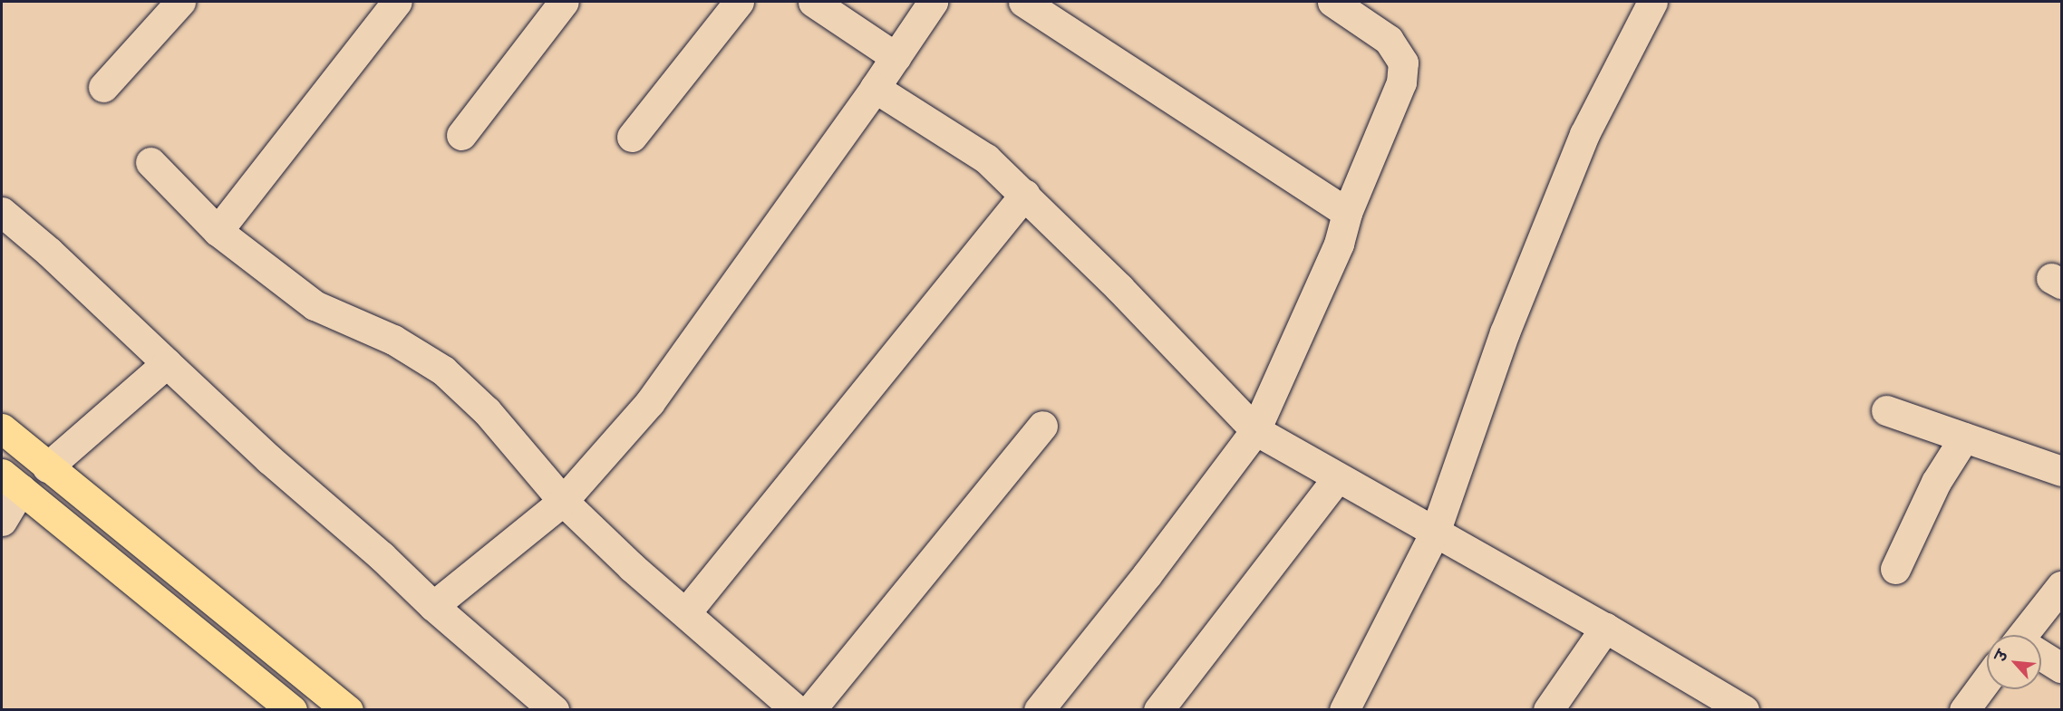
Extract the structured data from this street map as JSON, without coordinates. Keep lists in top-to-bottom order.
{
  "north": "top left"
}
